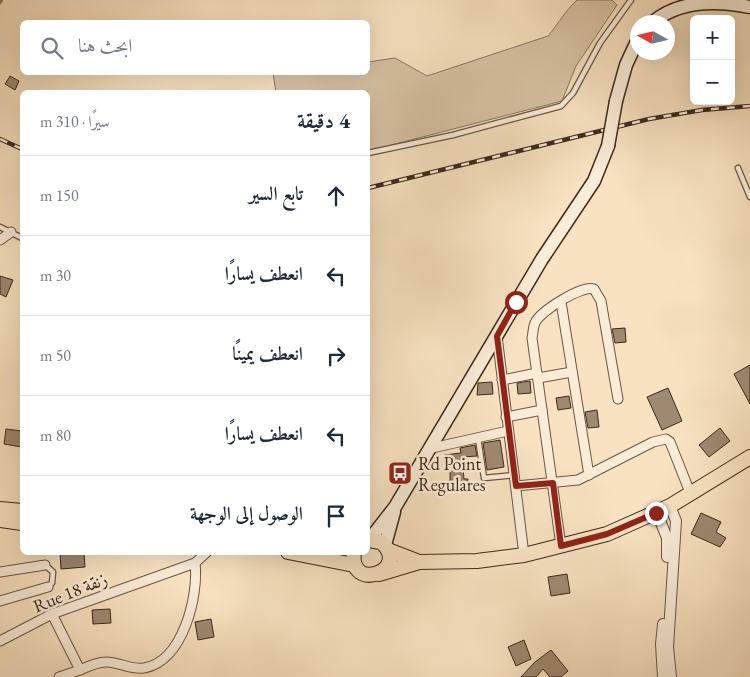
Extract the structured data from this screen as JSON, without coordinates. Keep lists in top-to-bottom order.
{
  "streets": {
    "street": ["Rue 18 زنقة"]
  },
  "places": {
    "bus stop": ["Rd Point Regulares"]
  },
  "north": "left",
  "page": {
    "map_buttons": ["+", "−"],
    "search": "ابحث هنا",
    "heading": ["4 دقيقة", "سيرًا · 310 m"],
    "list": [
      ["تابع السير", "150 m"],
      ["انعطف يسارًا", "30 m"],
      ["انعطف يمينًا", "50 m"],
      ["انعطف يسارًا", "80 m"],
      "الوصول إلى الوجهة"
    ]
  }
}
